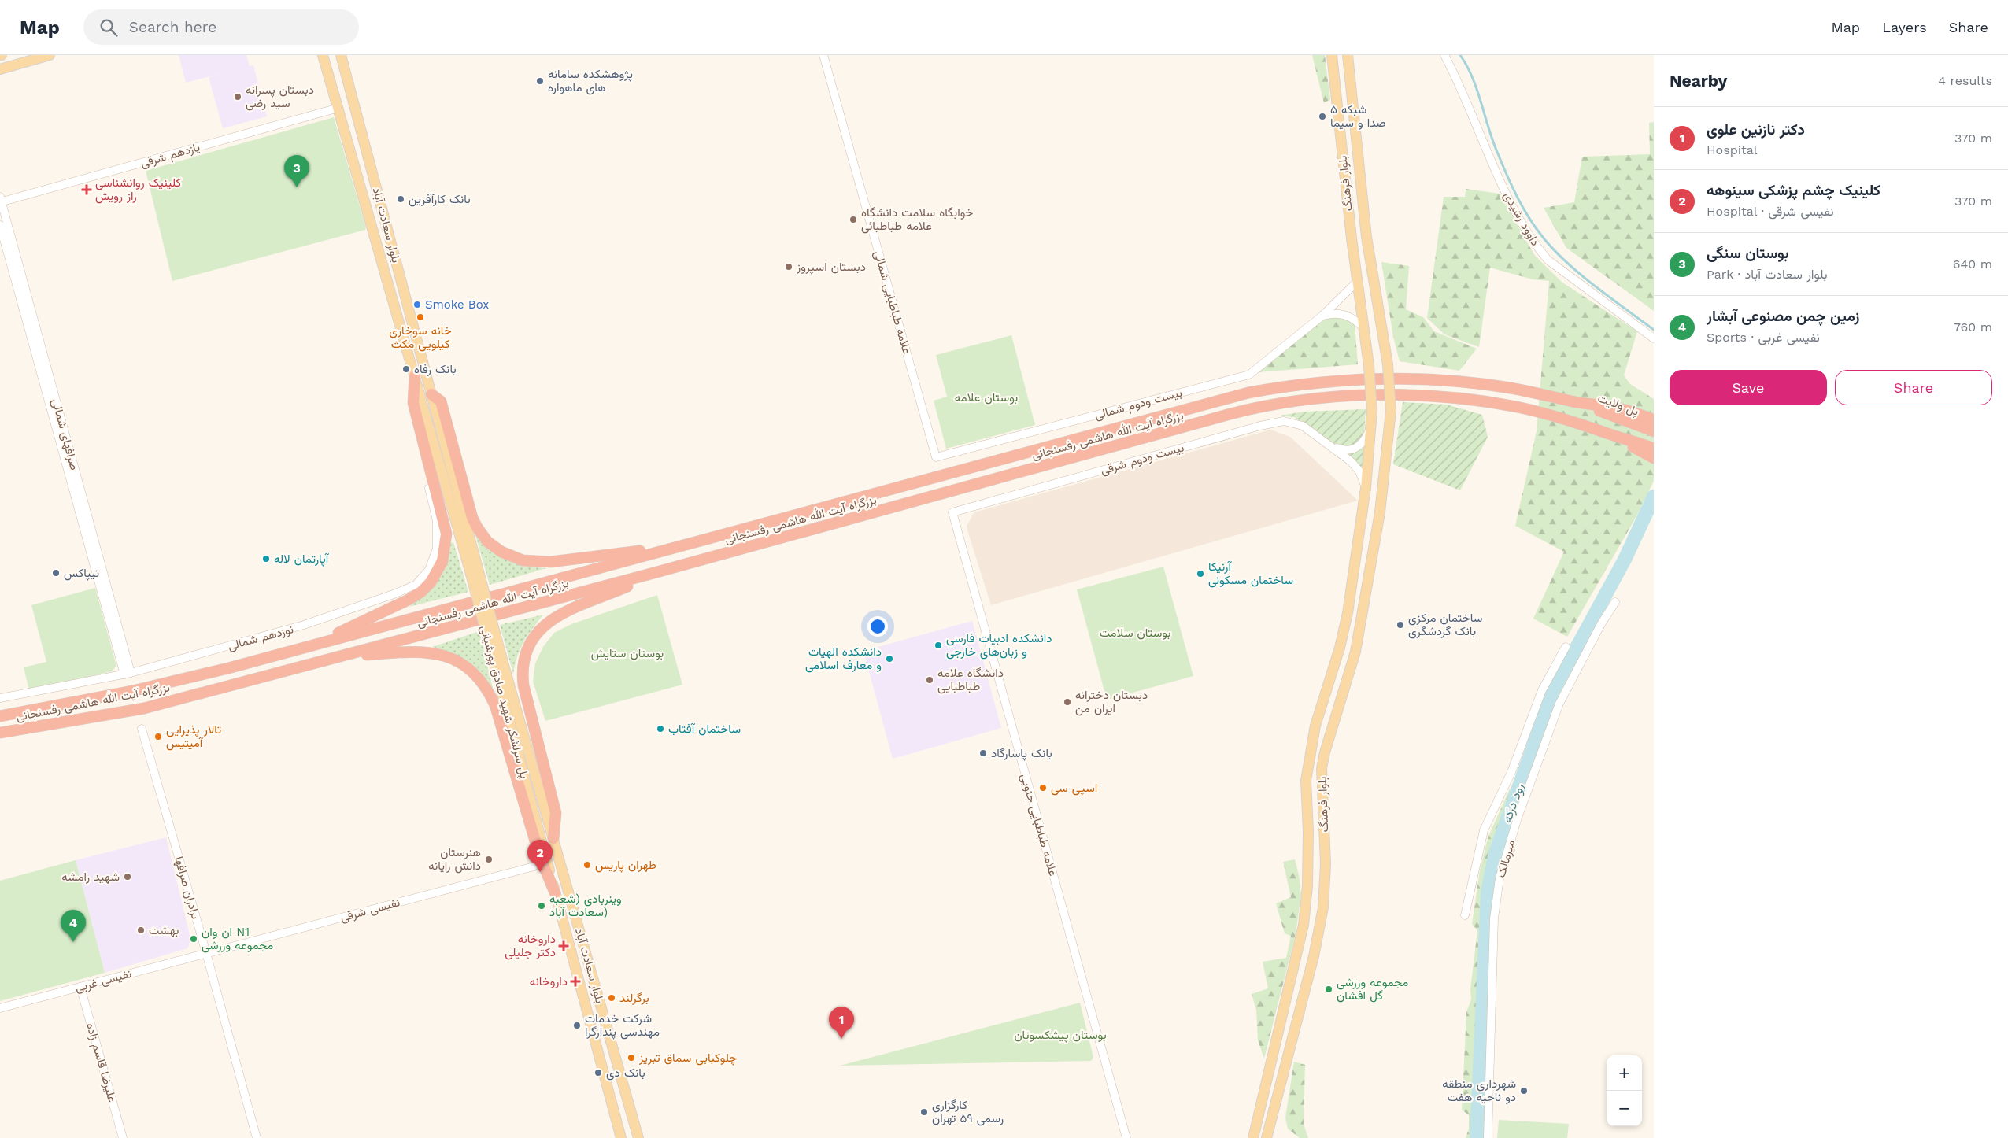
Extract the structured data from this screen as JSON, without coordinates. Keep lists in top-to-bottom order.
{
  "streets": {
    "highway": ["پل ولایت", "بزرگراه آیت الله هاشمی رفسنجانی"],
    "main road": ["بلوار فرهنگ", "بلوار سعادت آباد", "پل سرلشکر شهید صادق پورشیانی"],
    "street": [
      "یازدهم شرقی",
      "داوود رشیدی",
      "علامه طباطبایی شمالی",
      "بیست ودوم شمالی",
      "صرافهای شمالی",
      "بیست ودوم شرقی",
      "نوزدهم شمالی",
      "علامه طباطبایی جنوبی",
      "میرمالک",
      "برادران صرافها",
      "نفیسی شرقی",
      "نفیسی غربی",
      "علیرضا قاسم زاده"
    ]
  },
  "crossings": [
    ["یازدهم شرقی", "بلوار سعادت آباد"],
    ["یازدهم شرقی", "صرافهای شمالی"],
    ["بلوار فرهنگ", "بیست ودوم شمالی"],
    ["بلوار سعادت آباد", "پل سرلشکر شهید صادق پورشیانی"],
    ["علامه طباطبایی شمالی", "بیست ودوم شمالی"],
    ["پل ولایت", "بزرگراه آیت الله هاشمی رفسنجانی"],
    ["صرافهای شمالی", "نوزدهم شمالی"],
    ["بیست ودوم شرقی", "علامه طباطبایی جنوبی"],
    ["برادران صرافها", "نفیسی شرقی"],
    ["برادران صرافها", "نفیسی غربی"],
    ["نفیسی شرقی", "نفیسی غربی"],
    ["نفیسی غربی", "علیرضا قاسم زاده"]
  ],
  "water": ["رود درکه"],
  "parks": [
    "بوستان علامه",
    "بوستان سلامت",
    "بوستان ستایش",
    "بوستان پیشکسوتان"
  ],
  "places": {
    "other": [
      "پژوهشکده سامانه های ماهواره",
      "دبستان پسرانه سید رضی",
      "شبکه ۵ صدا و سیما",
      "بانک کارآفرین",
      "خوابگاه سلامت دانشگاه علامه طباطبائی",
      "دبستان اسپروز",
      "Smoke Box",
      "خانه سوخاری کیلویی مکث",
      "بانک رفاه",
      "آپارتمان لاله",
      "تیپاکس",
      "آرنیکا ساختمان مسکونی",
      "ساختمان مرکزی بانک گردشگری",
      "دانشکده ادبیات فارسی و زبان‌های خارجی",
      "دانشکده الهیات و معارف اسلامی",
      "دانشگاه علامه طباطبایی",
      "دبستان دخترانه ایران من",
      "ساختمان آفتاب",
      "تالار پذیرایی آمیتیس",
      "بانک پاسارگاد",
      "اسپی سی",
      "هنرستان دانش رایانه",
      "طهران پاریس",
      "شهید رامشه",
      "وینربادی (شعبه سعادت آباد)",
      "بهشت",
      "ان وان N1 مجموعه ورزشی",
      "مجموعه ورزشی گل افشان",
      "برگرلند",
      "شرکت خدمات مهندسى پندارگرا",
      "چلوکبابی سماق تبریز",
      "بانک دی",
      "شهرداری منطقه دو ناحیه هفت",
      "کارگزاری رسمی ۵۹ تهران"
    ],
    "health": ["کلینیک روانشناسی راز رویش", "داروخانه دکتر جلیلی", "داروخانه"]
  },
  "page": {
    "header": "Map",
    "search": "Search here",
    "nav": ["Map", "Layers", "Share"],
    "heading": ["Nearby", "4 results"],
    "list": [
      {
        "mark": "1",
        "name": "دکتر نازنین علوی",
        "note": "Hospital",
        "value": "370 m"
      },
      {
        "mark": "2",
        "name": "کلینیک چشم پزشکی سینوهه",
        "note": "Hospital · نفیسی شرقی",
        "value": "370 m"
      },
      {
        "mark": "3",
        "name": "بوستان سنگی",
        "note": "Park · بلوار سعادت آباد",
        "value": "640 m"
      },
      {
        "mark": "4",
        "name": "زمین چمن مصنوعی آبشار",
        "note": "Sports · نفیسی غربی",
        "value": "760 m"
      }
    ],
    "pins": [
      "3",
      "2",
      "4",
      "1"
    ],
    "buttons": ["Save", "Share"],
    "map_buttons": ["+", "−"]
  }
}
